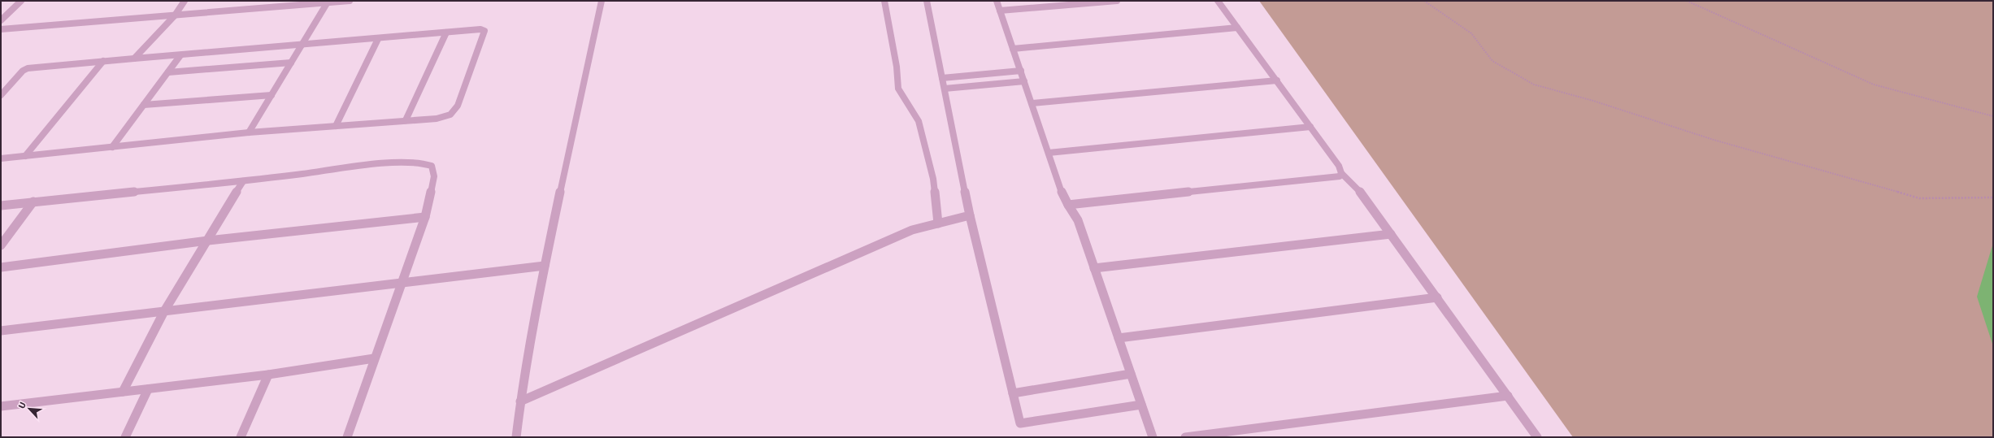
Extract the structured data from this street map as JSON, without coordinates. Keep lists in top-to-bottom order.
{
  "north": "top left"
}
